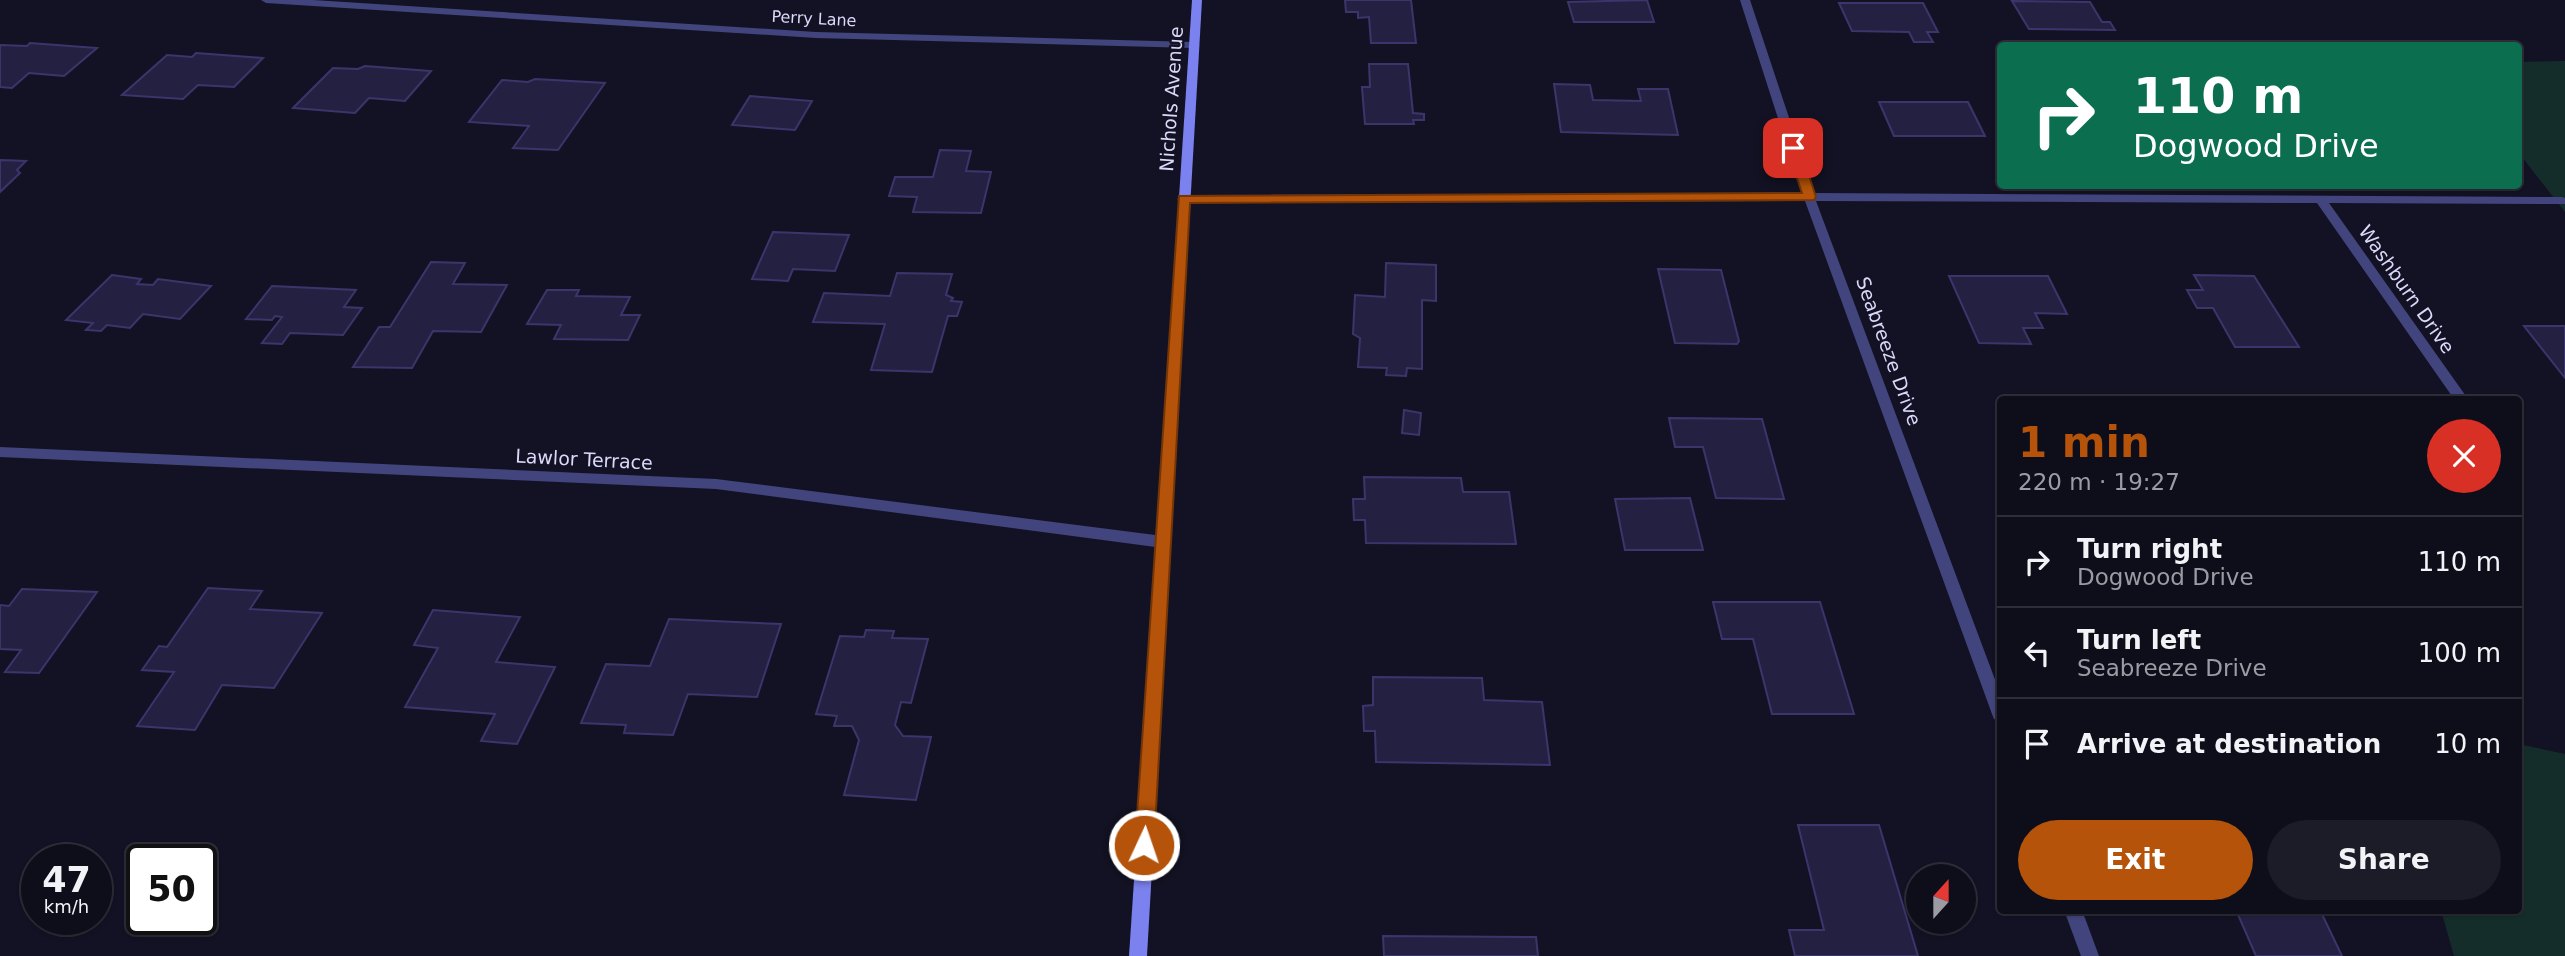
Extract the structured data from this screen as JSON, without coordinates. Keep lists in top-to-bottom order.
{
  "streets": {
    "main road": ["Nichols Avenue"],
    "street": [
      "Perry Lane",
      "Washburn Drive",
      "Seabreeze Drive",
      "Lawlor Terrace"
    ]
  },
  "crossings": [
    ["Perry Lane", "Nichols Avenue"],
    ["Nichols Avenue", "Lawlor Terrace"]
  ],
  "north": "top",
  "page": {
    "turn": ["110 m", "Dogwood Drive"],
    "heading": ["1 min", "220 m · 19:27"],
    "list": [
      {
        "name": "Turn right",
        "note": "Dogwood Drive",
        "value": "110 m"
      },
      {
        "name": "Turn left",
        "note": "Seabreeze Drive",
        "value": "100 m"
      },
      {
        "name": "Arrive at destination",
        "value": "10 m"
      }
    ],
    "buttons": ["Exit", "Share"],
    "speed": "47 km/h",
    "limit": "50"
  }
}
